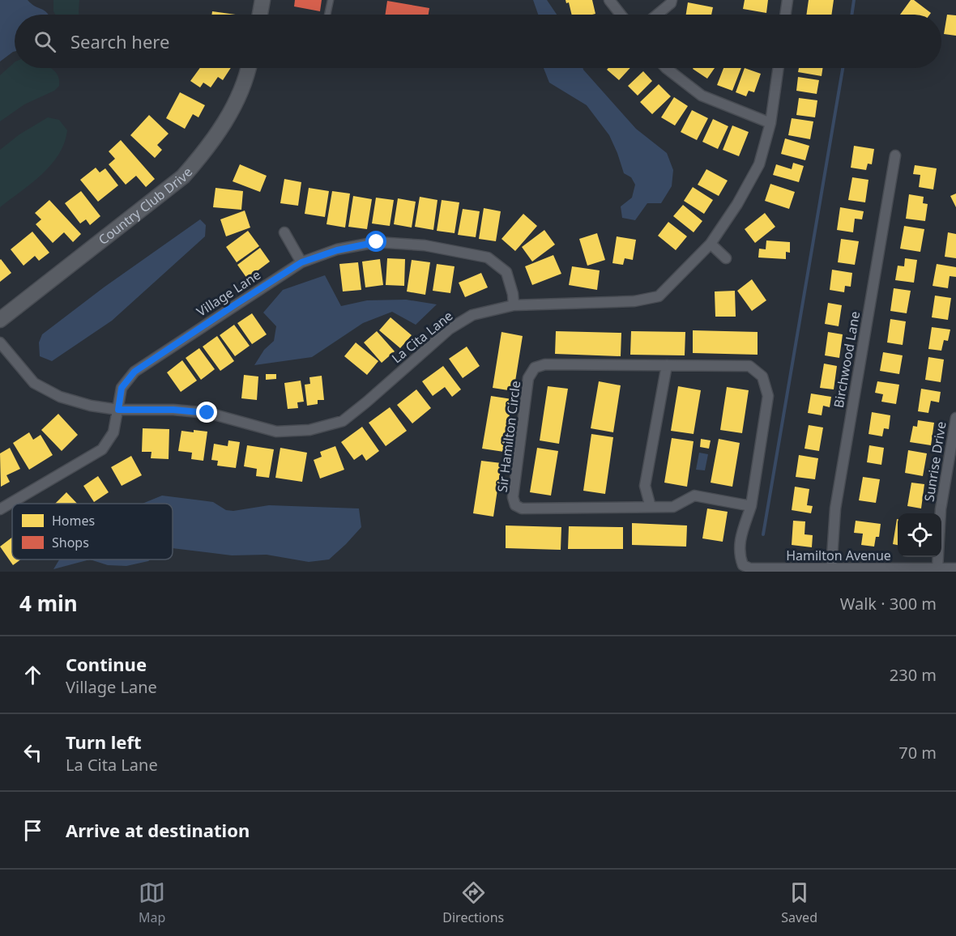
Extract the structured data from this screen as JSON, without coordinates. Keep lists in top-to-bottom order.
{
  "streets": {
    "street": [
      "Country Club Drive",
      "Village Lane",
      "La Cita Lane",
      "Birchwood Lane",
      "Sir Hamilton Circle",
      "Sunrise Drive",
      "Hamilton Avenue"
    ]
  },
  "crossings": [
    ["Village Lane", "La Cita Lane"],
    ["Birchwood Lane", "Hamilton Avenue"],
    ["Sir Hamilton Circle", "Hamilton Avenue"],
    ["Sunrise Drive", "Hamilton Avenue"]
  ],
  "legend": ["Homes", "Shops"],
  "page": {
    "search": "Search here",
    "heading": ["4 min", "Walk · 300 m"],
    "list": [
      ["Continue", "Village Lane", "230 m"],
      ["Turn left", "La Cita Lane", "70 m"],
      "Arrive at destination"
    ],
    "nav": ["Map", "Directions", "Saved"]
  }
}
